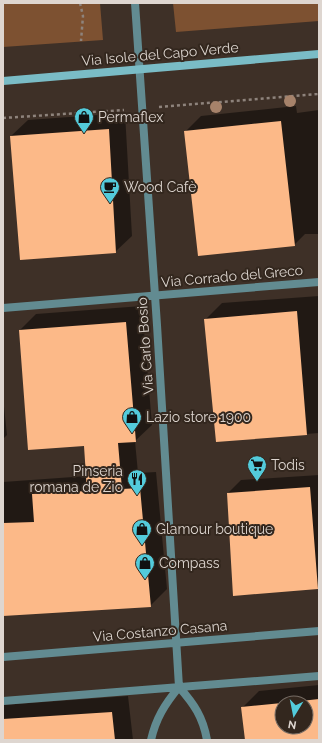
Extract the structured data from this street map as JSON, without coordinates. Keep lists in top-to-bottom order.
{
  "streets": {
    "street": [
      "Via Isole del Capo Verde",
      "Via Corrado del Greco",
      "Via Carlo Bosio",
      "Via Costanzo Casana"
    ]
  },
  "crossings": [
    ["Via Isole del Capo Verde", "Via Carlo Bosio"],
    ["Via Corrado del Greco", "Via Carlo Bosio"],
    ["Via Carlo Bosio", "Via Costanzo Casana"]
  ],
  "places": {
    "shop": [
      "Permaflex",
      "Lazio store 1900",
      "Glamour boutique",
      "Compass"
    ],
    "cafe": ["Wood Cafè"],
    "supermarket": ["Todis"],
    "restaurant": ["Pinseria romana de Zio"]
  },
  "north": "bottom"
}
